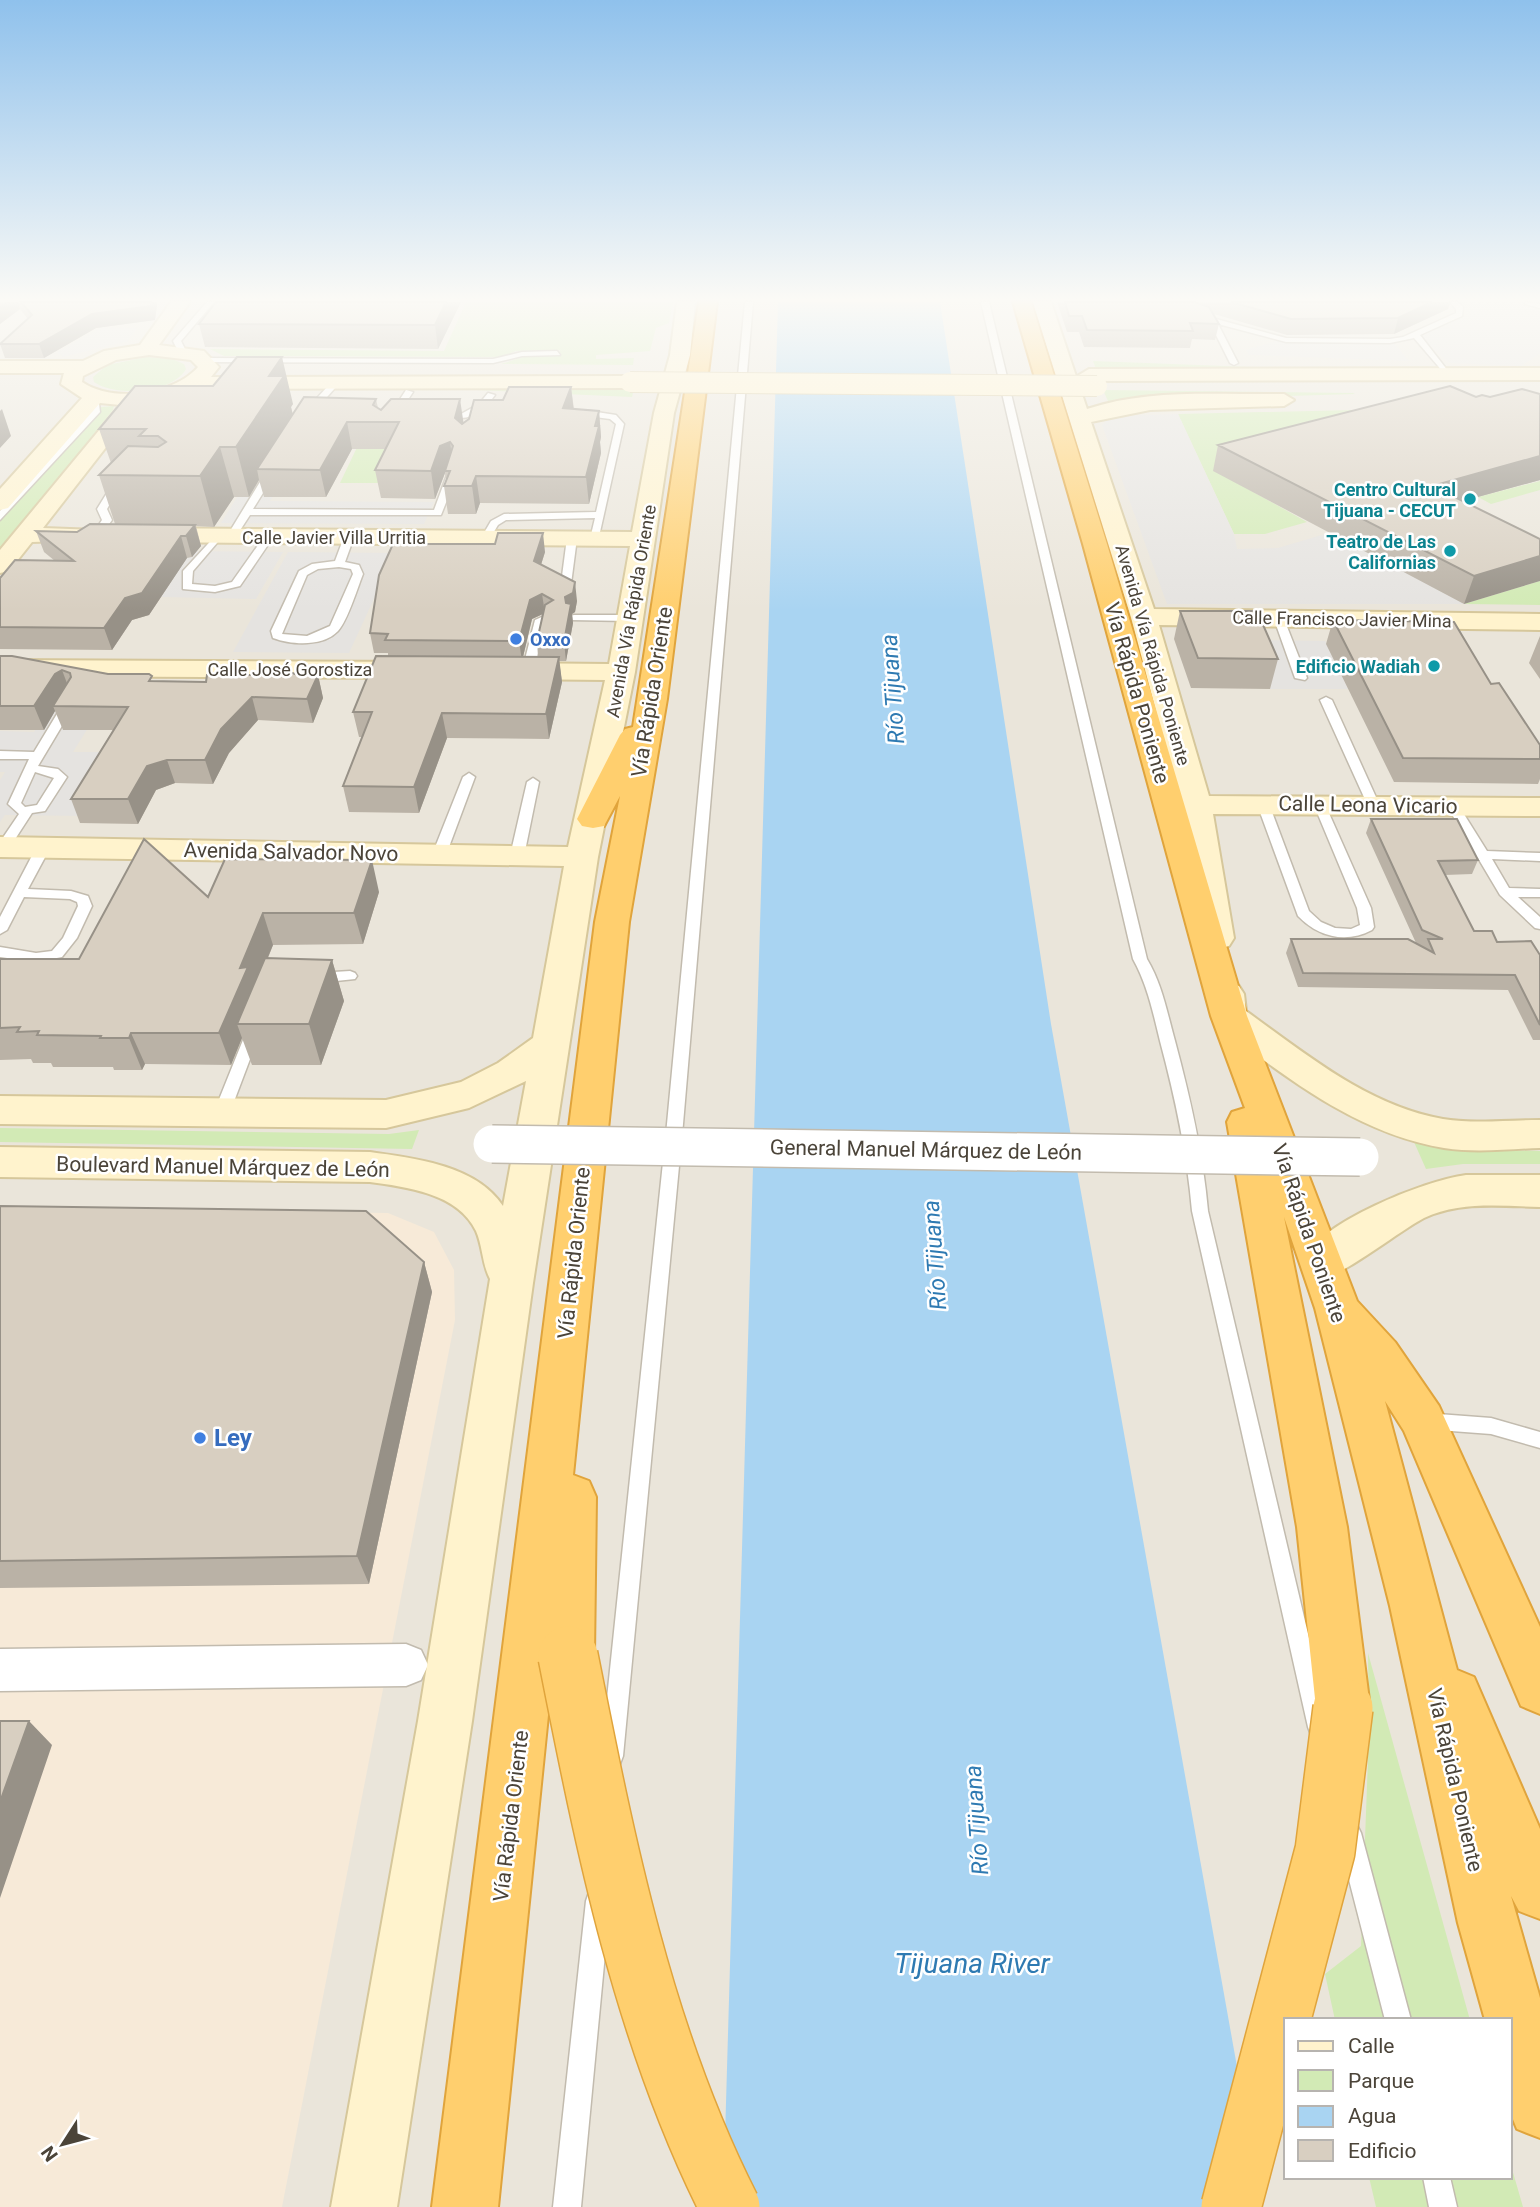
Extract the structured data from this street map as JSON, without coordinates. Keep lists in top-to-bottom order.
{
  "streets": {
    "highway": ["Vía Rápida Oriente", "Vía Rápida Poniente"],
    "main road": [
      "Calle Javier Villa Urritia",
      "Avenida Vía Rápida Oriente",
      "Calle Francisco Javier Mina",
      "Avenida Vía Rápida Poniente",
      "Calle José Gorostiza",
      "Calle Leona Vicario",
      "Avenida Salvador Novo",
      "Boulevard Manuel Márquez de León"
    ],
    "street": ["General Manuel Márquez de León"]
  },
  "crossings": [
    ["Calle Javier Villa Urritia", "Avenida Vía Rápida Oriente"],
    ["Avenida Vía Rápida Oriente", "Vía Rápida Oriente"],
    ["Avenida Vía Rápida Oriente", "Avenida Salvador Novo"],
    ["Calle Francisco Javier Mina", "Avenida Vía Rápida Poniente"],
    ["Avenida Vía Rápida Poniente", "Vía Rápida Poniente"],
    ["Avenida Vía Rápida Poniente", "Calle Leona Vicario"]
  ],
  "water": ["Río Tijuana", "Tijuana River"],
  "places": [
    "Centro Cultural Tijuana - CECUT",
    "Teatro de Las Californias",
    "Oxxo",
    "Edificio Wadiah",
    "Ley"
  ],
  "legend": [
    "Calle",
    "Parque",
    "Agua",
    "Edificio"
  ],
  "north": "bottom left"
}
